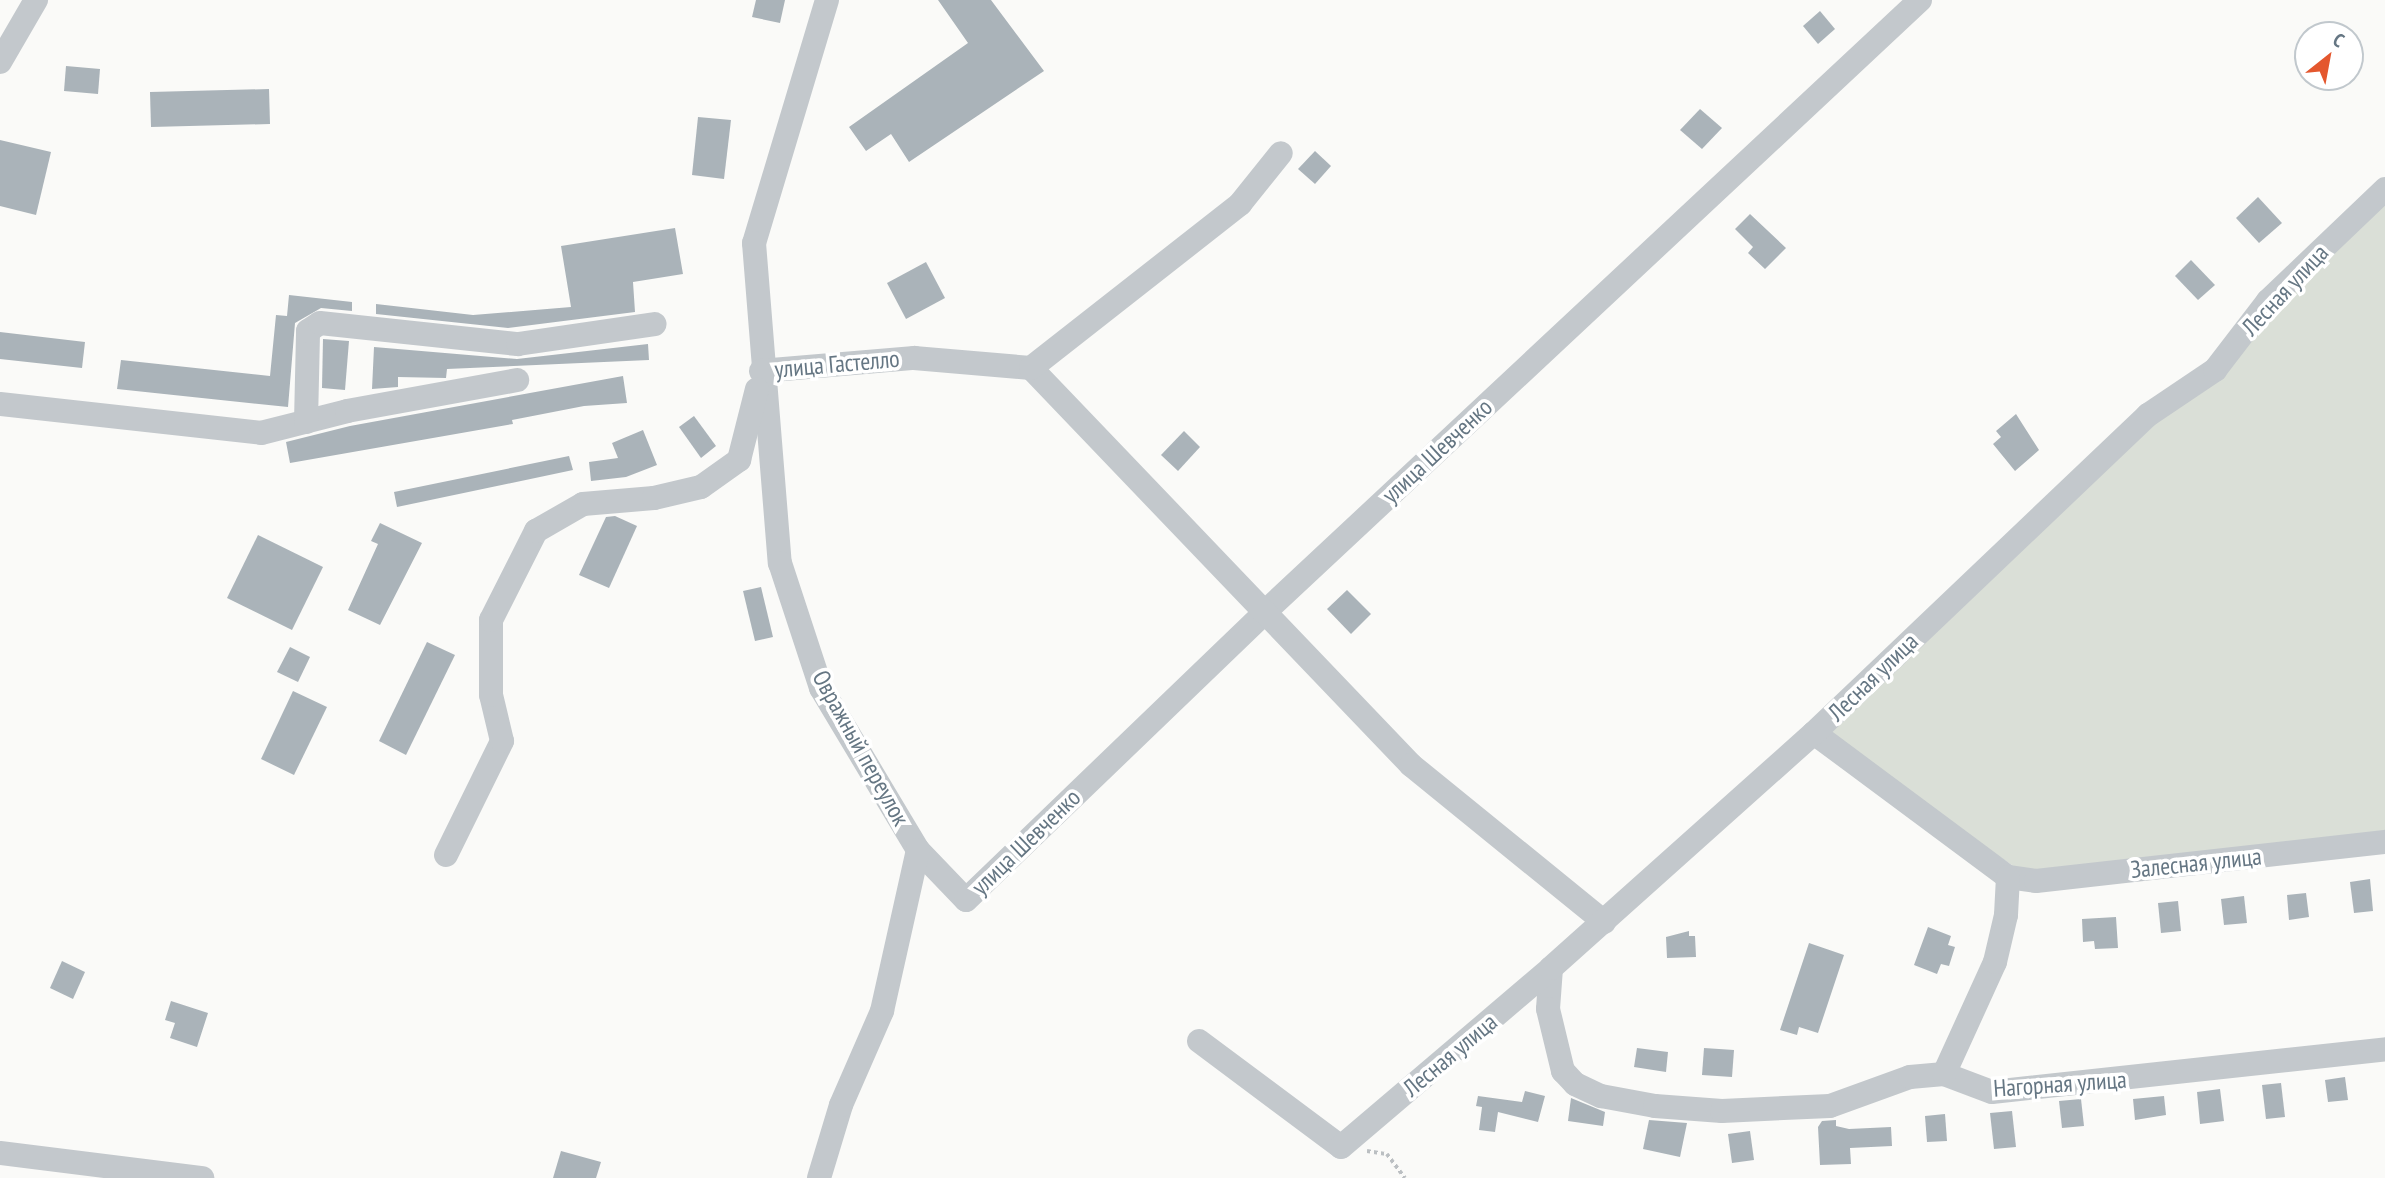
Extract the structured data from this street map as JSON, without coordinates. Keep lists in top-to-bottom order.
{
  "streets": {
    "street": [
      "Лесная улица",
      "улица Гастелло",
      "улица Шевченко",
      "Овражный переулок",
      "Залесная улица",
      "Нагорная улица"
    ]
  },
  "crossings": [
    ["Лесная улица", "Нагорная улица"],
    ["улица Гастелло", "Овражный переулок"],
    ["улица Шевченко", "Овражный переулок"]
  ],
  "north": "top right"
}
